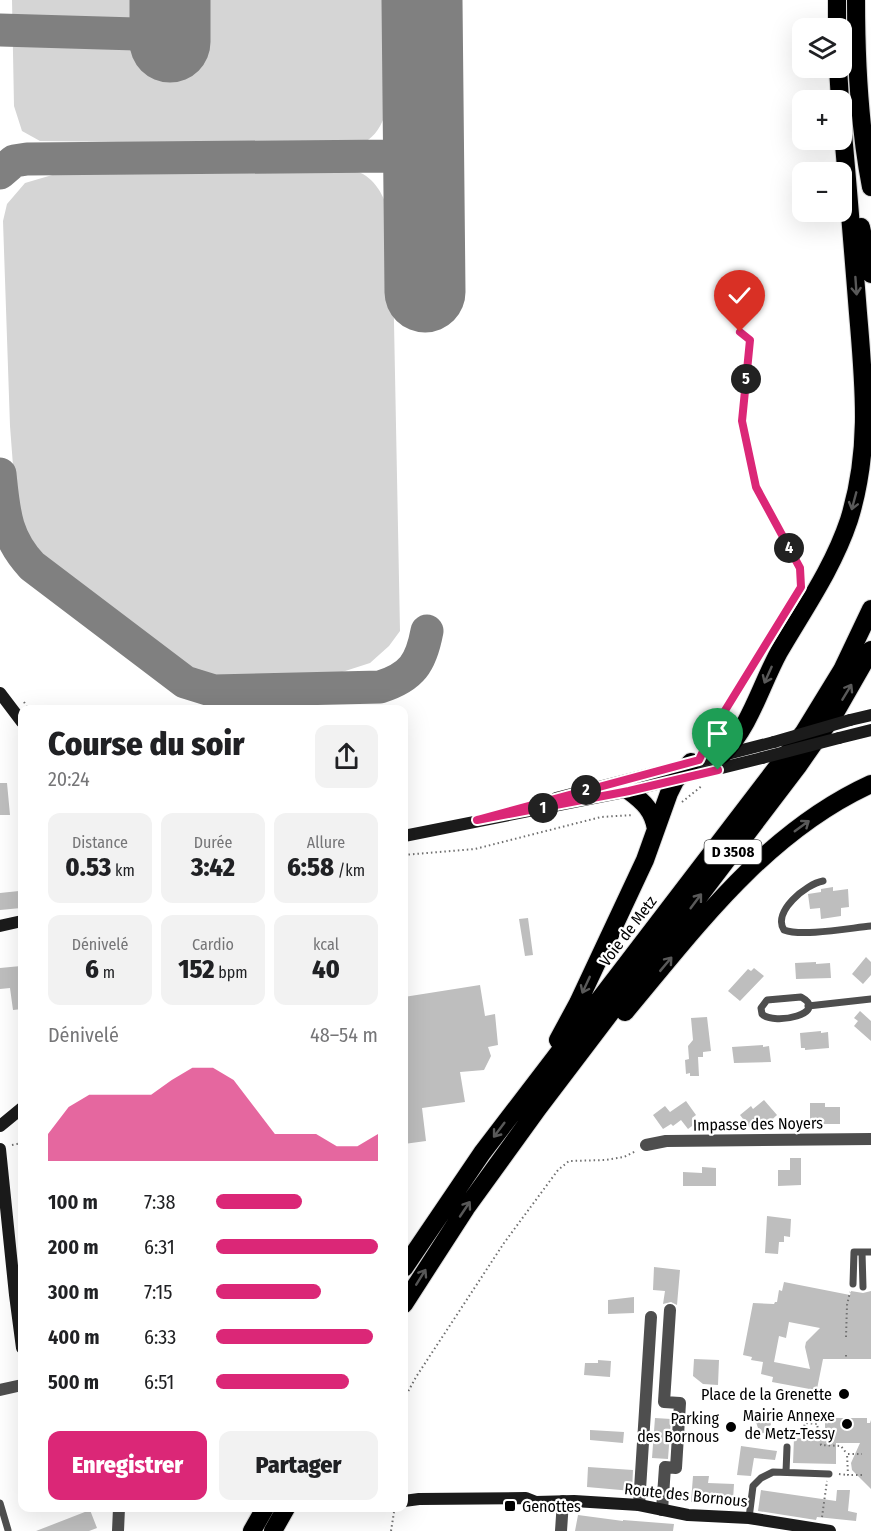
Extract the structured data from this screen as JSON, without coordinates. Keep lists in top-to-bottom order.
{
  "streets": {
    "highway": ["D 3508", "Voie de Metz"],
    "main road": ["Route des Bornous"],
    "street": ["Impasse des Noyers"]
  },
  "places": {
    "other": ["Place de la Grenette", "Mairie Annexe de Metz-Tessy", "Parking des Bornous"],
    "transit": ["Genottes"]
  },
  "page": {
    "map_buttons": ["+", "−"],
    "pins": [
      "5",
      "4",
      "2",
      "1"
    ],
    "heading": ["Course du soir", "20:24"],
    "stats": [
      ["Distance", "0.53 km"],
      ["Durée", "3:42"],
      ["Allure", "6:58 /km"],
      ["Dénivelé", "6 m"],
      ["Cardio", "152 bpm"],
      ["kcal", "40"]
    ],
    "chart": ["Dénivelé", "48–54 m"],
    "list": [
      {
        "name": "100 m",
        "note": "7:38"
      },
      {
        "name": "200 m",
        "note": "6:31"
      },
      {
        "name": "300 m",
        "note": "7:15"
      },
      {
        "name": "400 m",
        "note": "6:33"
      },
      {
        "name": "500 m",
        "note": "6:51"
      }
    ],
    "buttons": ["Enregistrer", "Partager"]
  }
}
